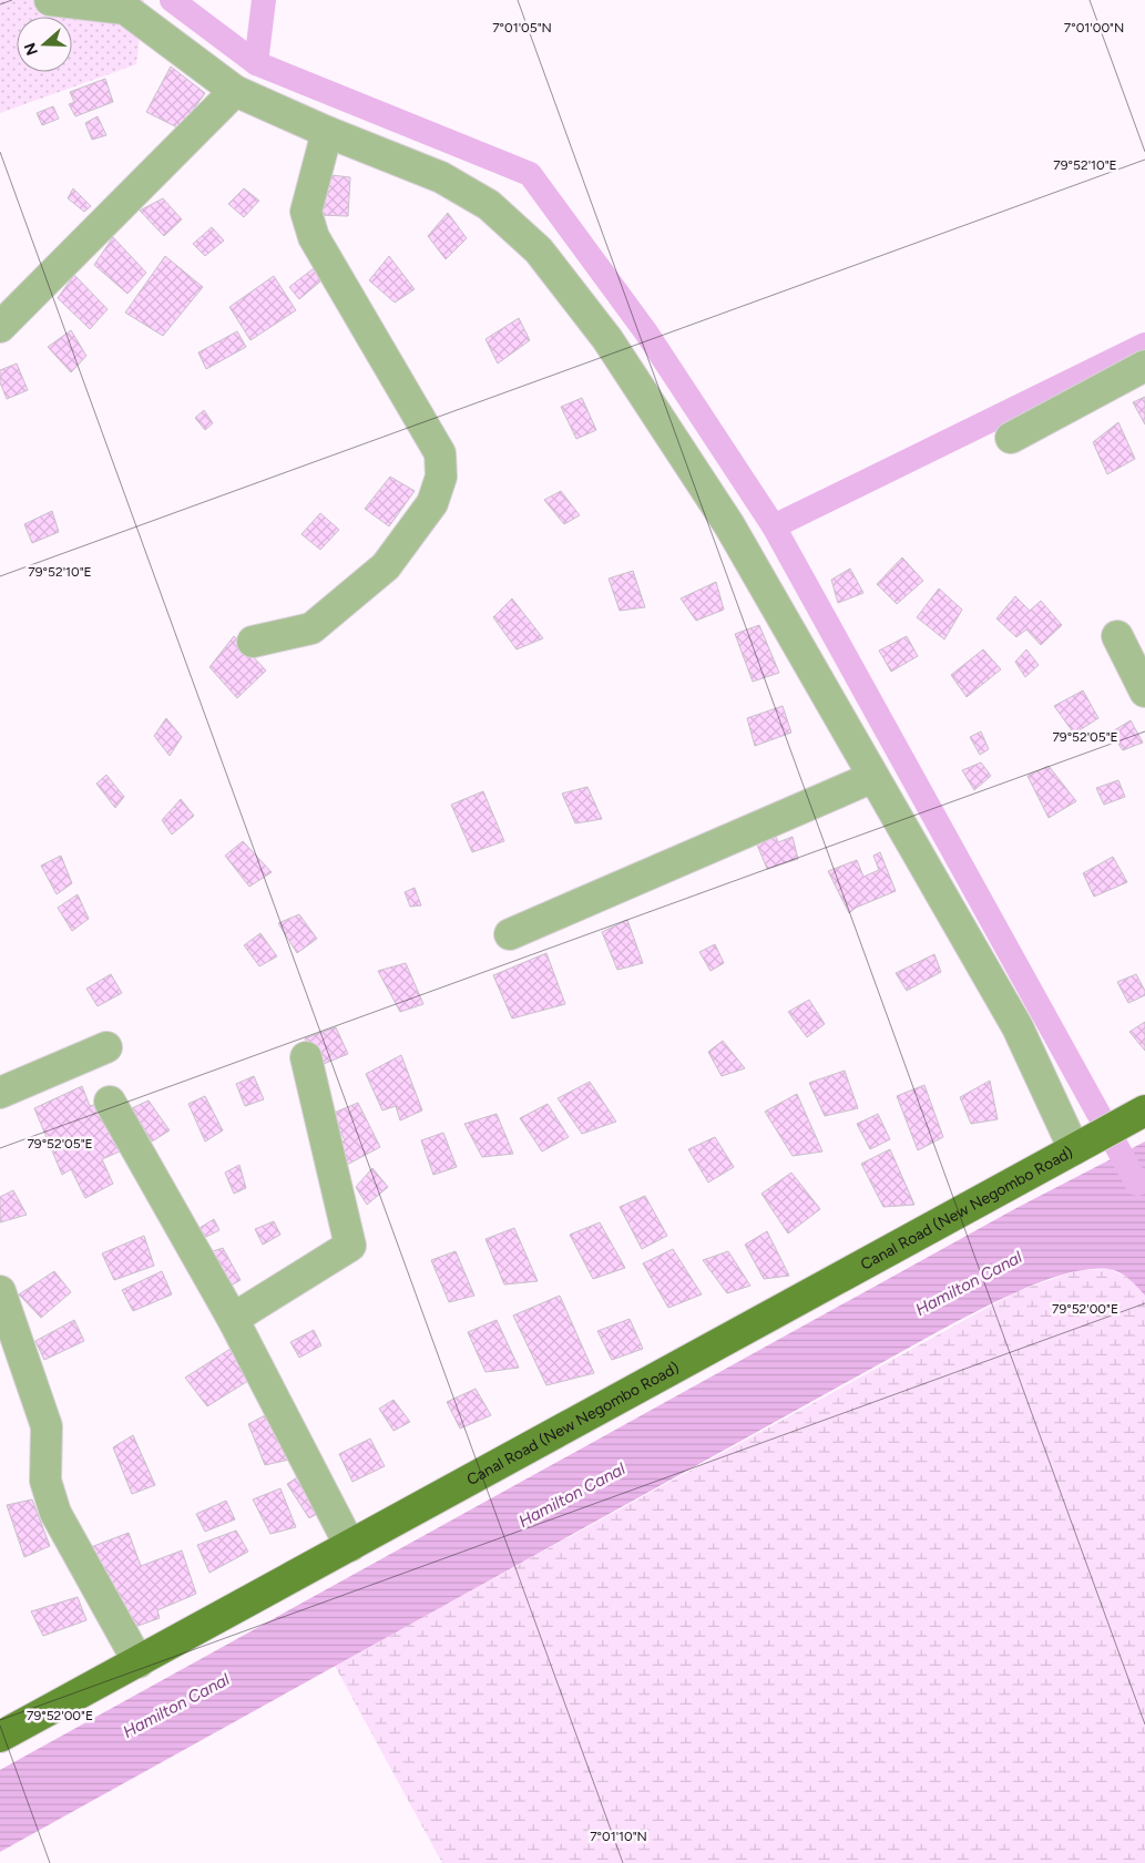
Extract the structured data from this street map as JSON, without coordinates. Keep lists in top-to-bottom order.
{
  "streets": {
    "main road": ["Canal Road (New Negombo Road)"]
  },
  "water": ["Hamilton Canal"],
  "north": "left",
  "coordinates": [
    "7°01'05\"N",
    "7°01'00\"N",
    "79°52'10\"E",
    "79°52'05\"E",
    "79°52'00\"E",
    "7°01'10\"N"
  ]
}
